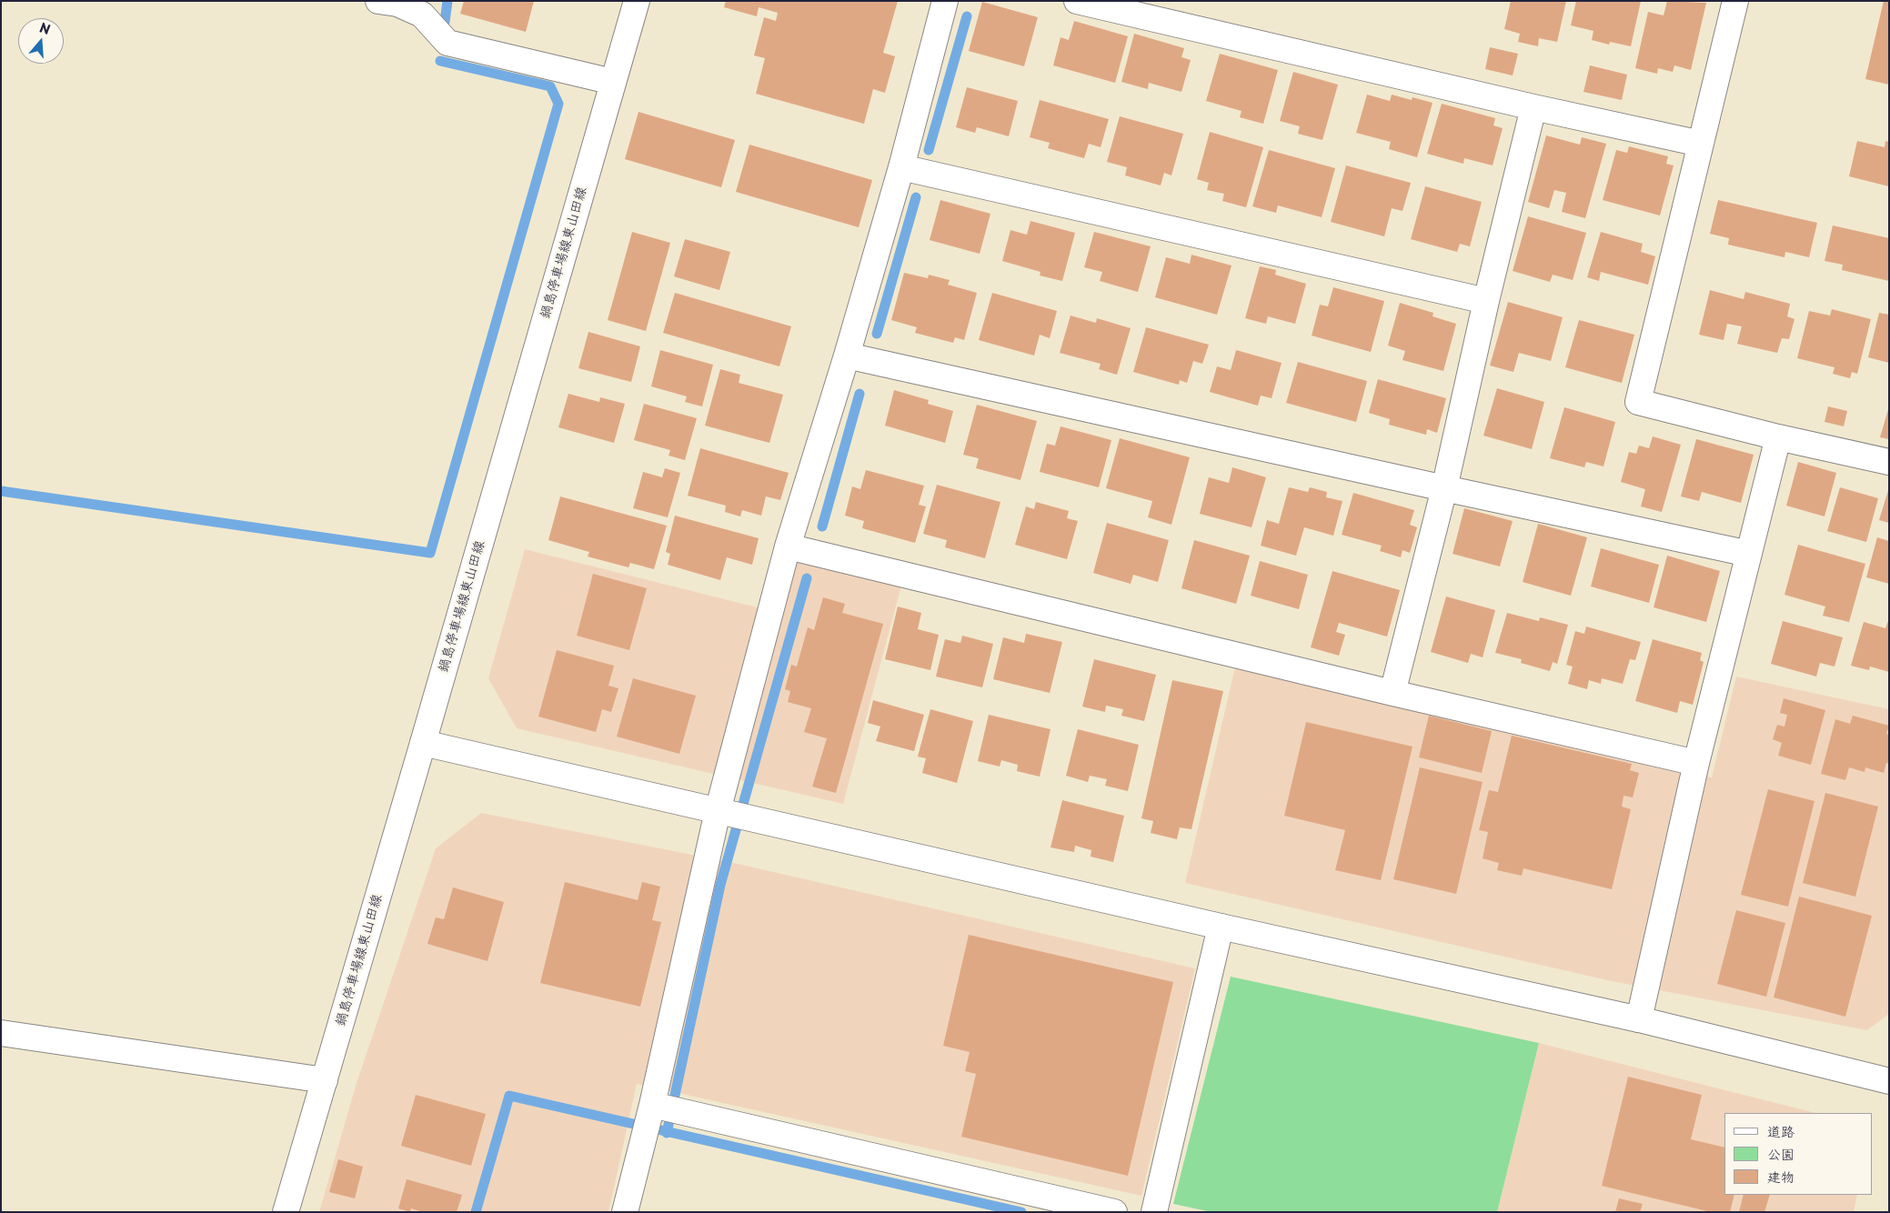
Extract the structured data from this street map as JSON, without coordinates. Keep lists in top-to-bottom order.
{
  "streets": {
    "street": ["鍋島停車場線東山田線"]
  },
  "legend": ["道路", "公園", "建物"],
  "north": "top"
}
